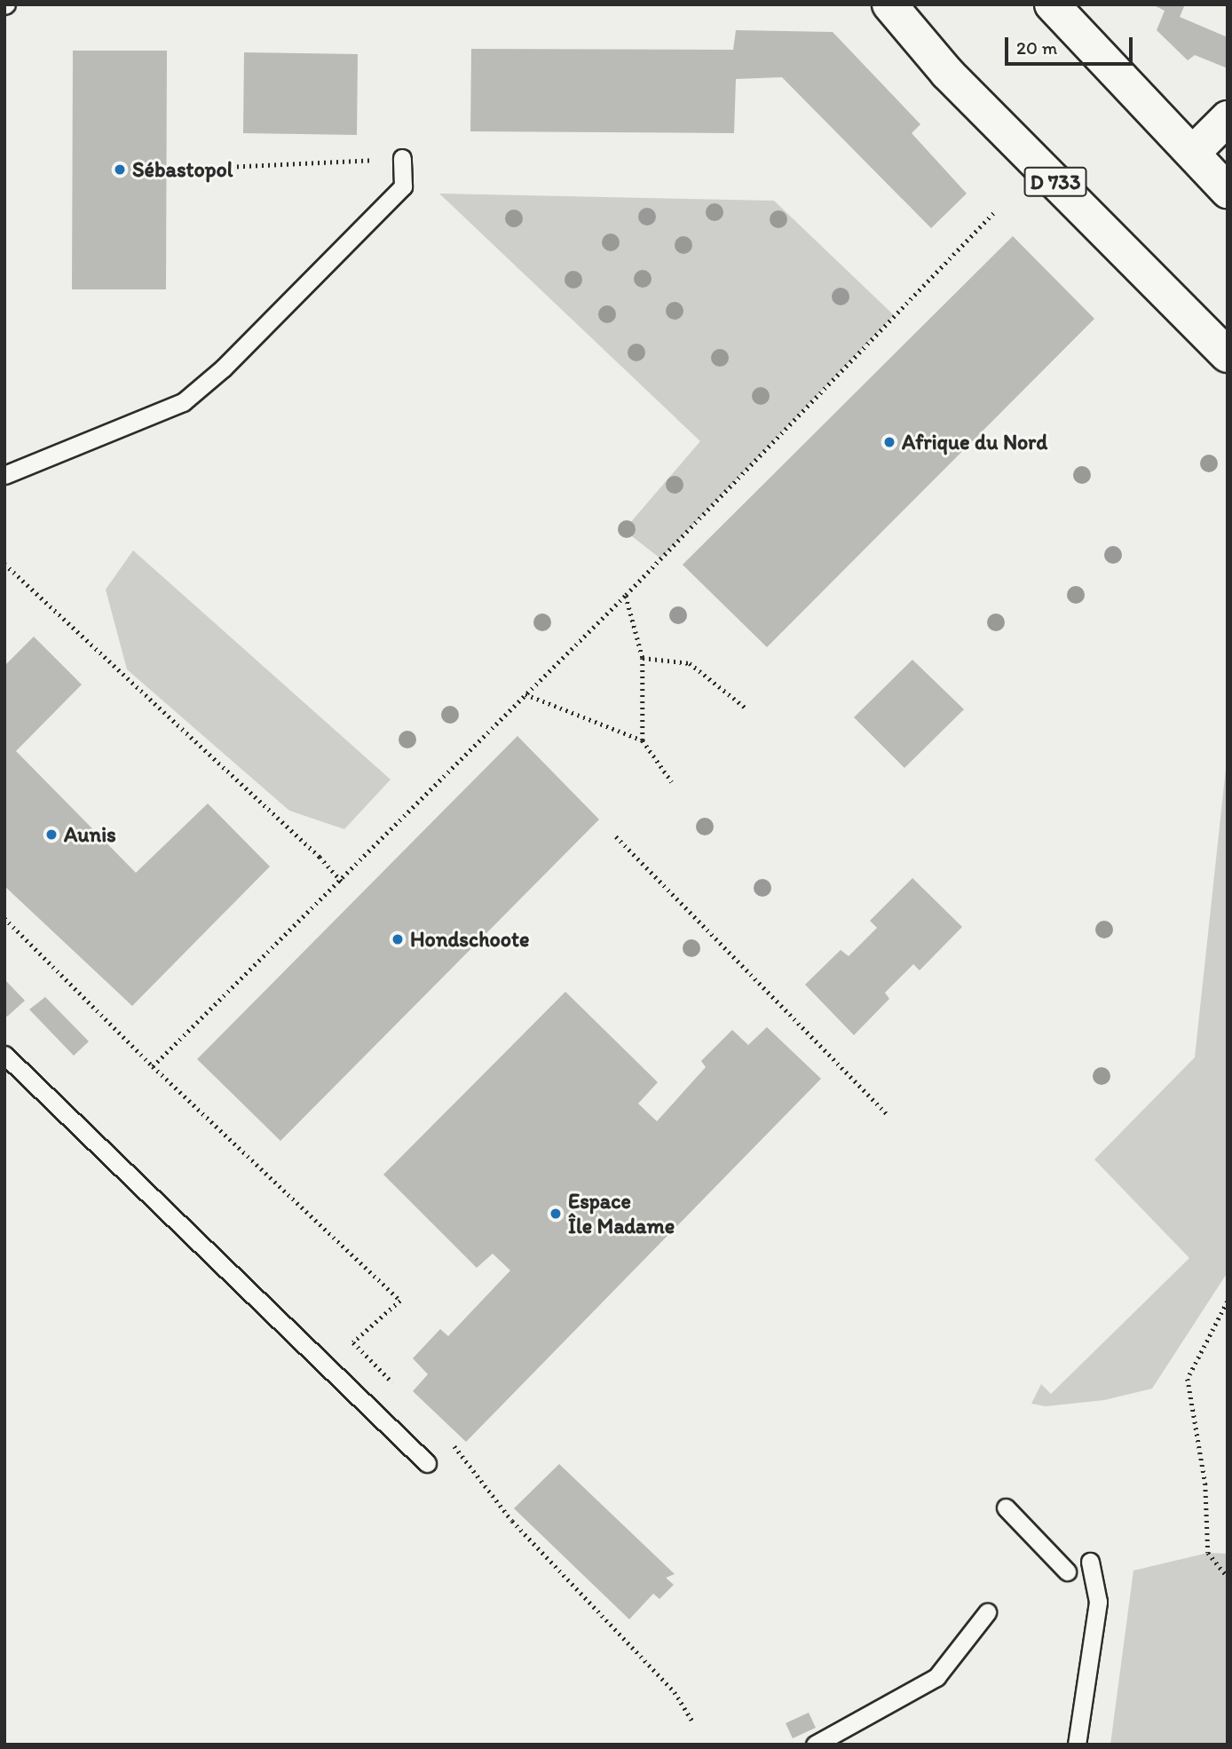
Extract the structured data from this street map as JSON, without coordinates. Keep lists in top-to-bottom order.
{
  "streets": {
    "main road": ["D 733"]
  },
  "places": [
    "Sébastopol",
    "Afrique du Nord",
    "Aunis",
    "Hondschoote",
    "Espace Île Madame"
  ],
  "scale_bar": "20 m"
}
